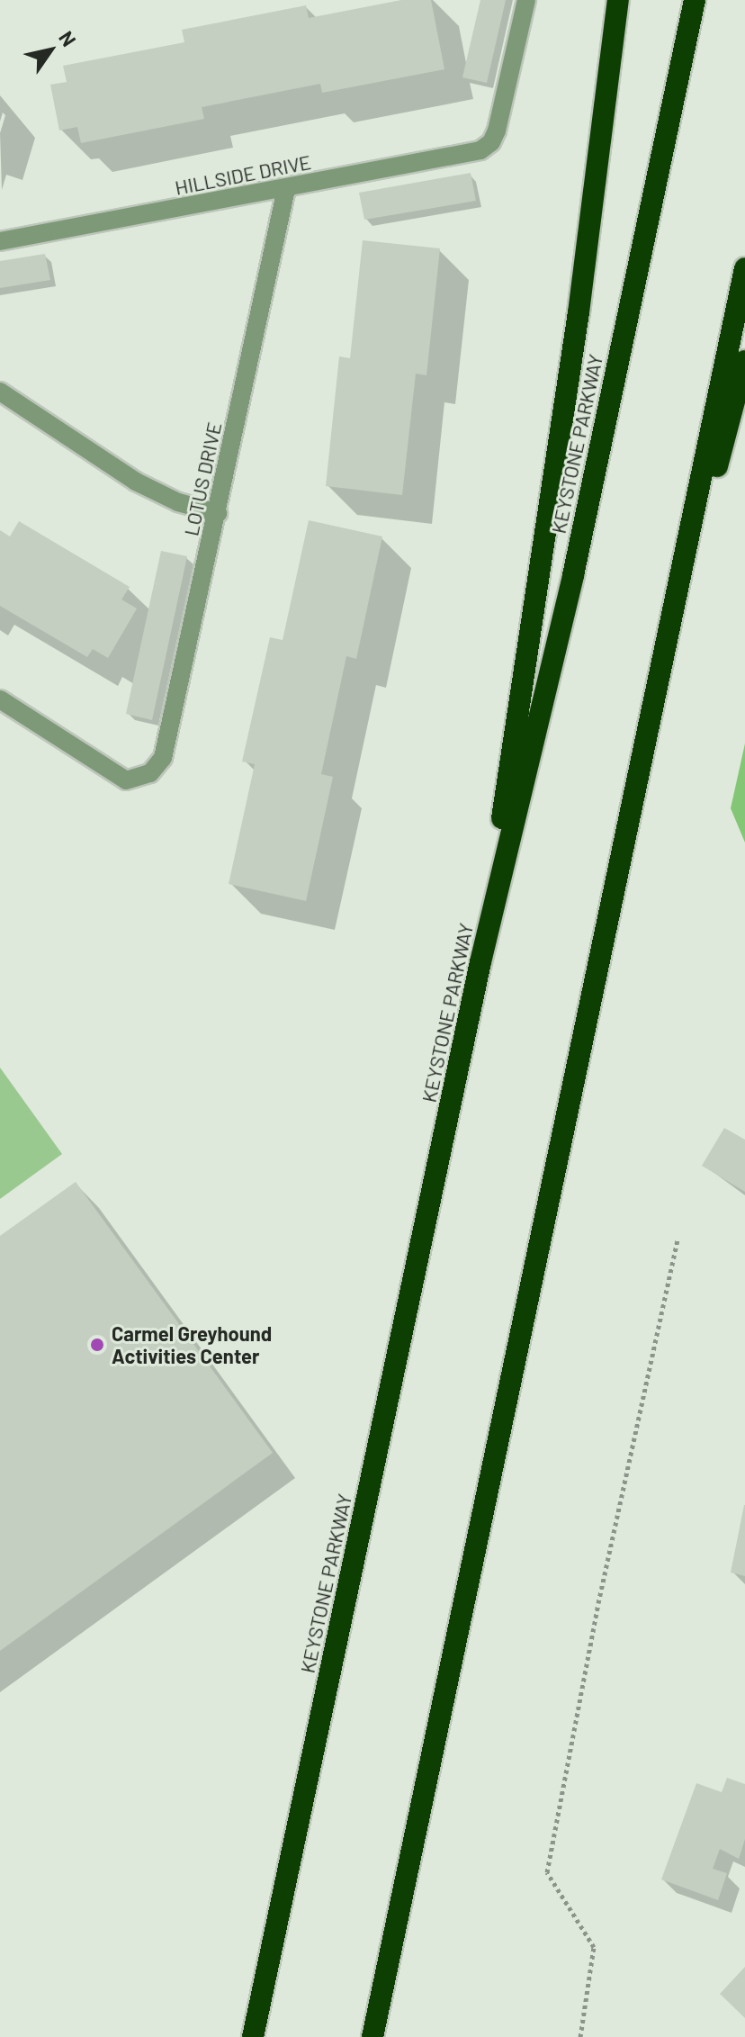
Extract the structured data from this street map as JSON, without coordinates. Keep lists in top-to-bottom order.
{
  "streets": {
    "highway": ["KEYSTONE PARKWAY"],
    "street": ["HILLSIDE DRIVE", "LOTUS DRIVE"]
  },
  "crossings": [
    ["HILLSIDE DRIVE", "LOTUS DRIVE"]
  ],
  "places": ["Carmel Greyhound Activities Center"],
  "north": "top right"
}
